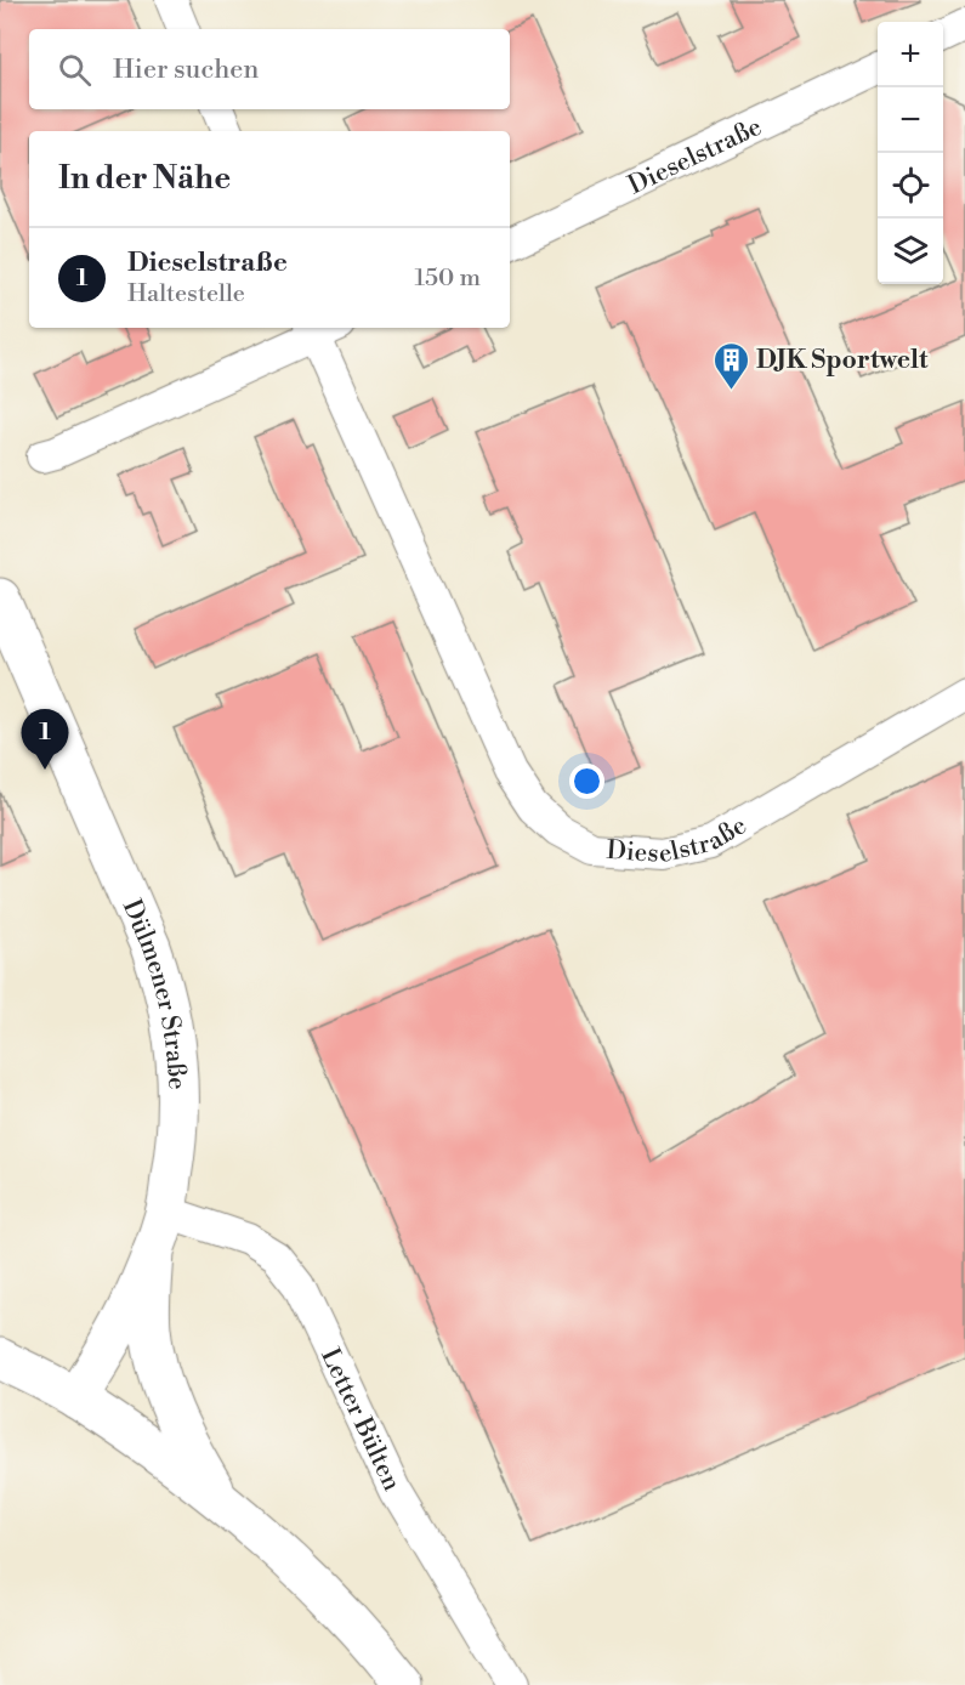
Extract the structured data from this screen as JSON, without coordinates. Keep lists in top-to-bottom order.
{
  "streets": {
    "street": ["Dieselstraße", "Dülmener Straße", "Letter Bülten"]
  },
  "crossings": [
    ["Dülmener Straße", "Letter Bülten"]
  ],
  "places": {
    "building": ["DJK Sportwelt"]
  },
  "page": {
    "map_buttons": ["+", "−"],
    "search": "Hier suchen",
    "heading": "In der Nähe",
    "list": [
      {
        "mark": "1",
        "name": "Dieselstraße",
        "note": "Haltestelle",
        "value": "150 m"
      }
    ],
    "pins": "1"
  }
}
